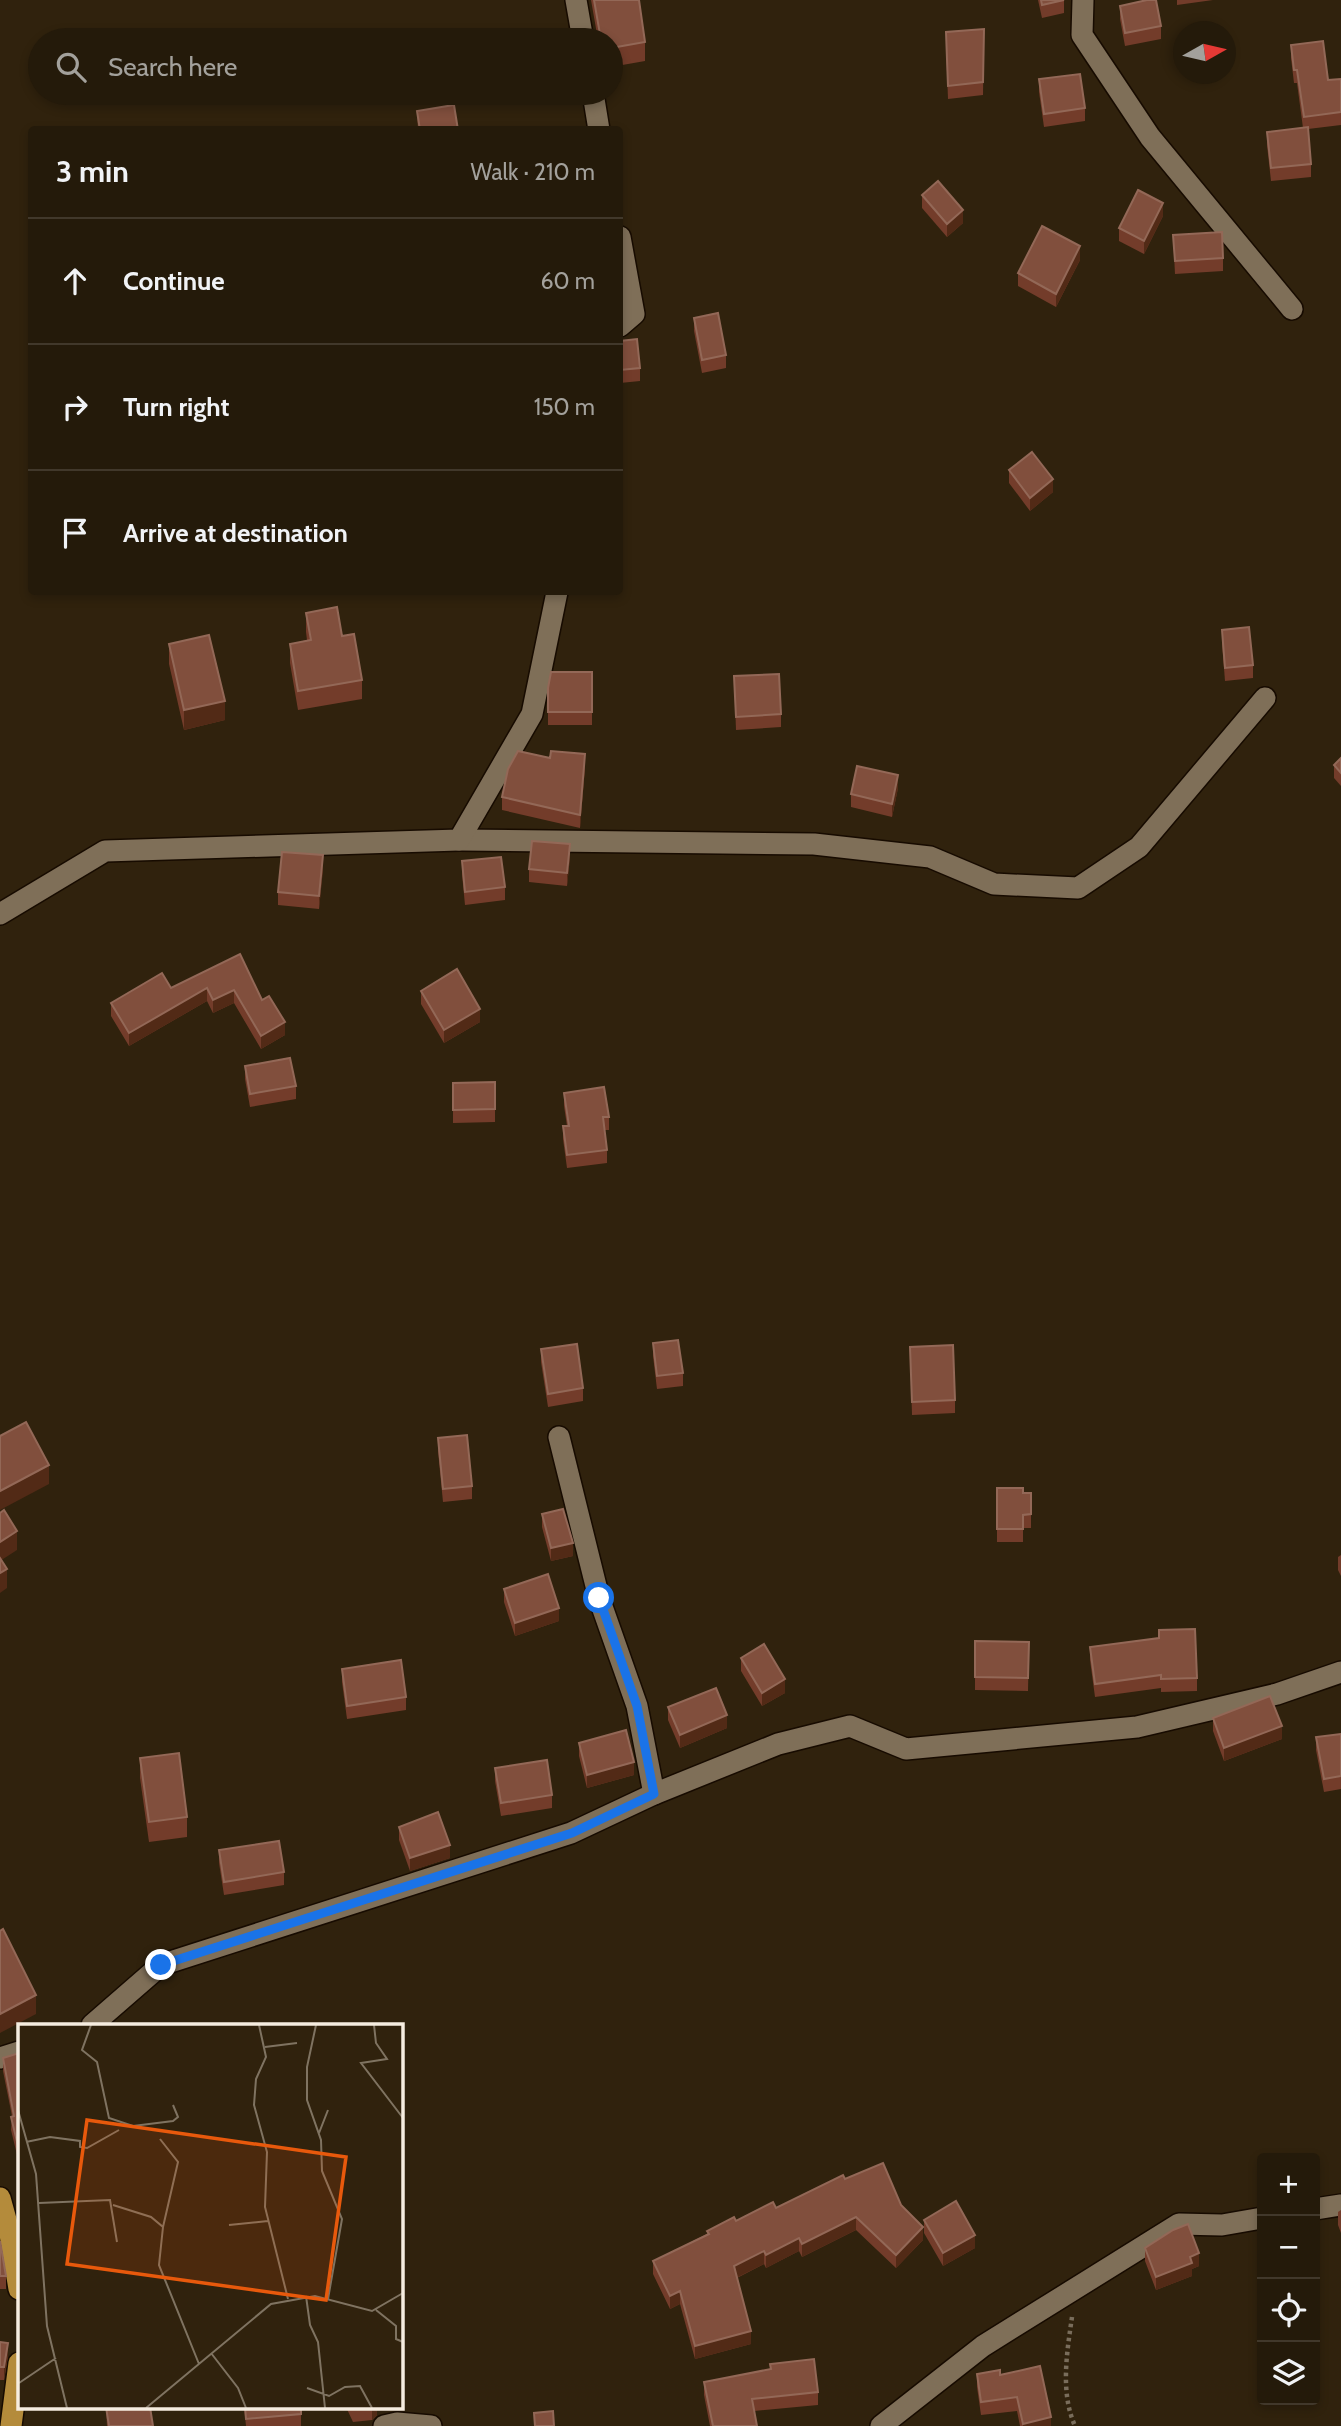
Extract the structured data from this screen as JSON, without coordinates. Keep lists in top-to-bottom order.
{
  "north": "right",
  "page": {
    "search": "Search here",
    "heading": ["3 min", "Walk · 210 m"],
    "list": [
      ["Continue", "60 m"],
      ["Turn right", "150 m"],
      "Arrive at destination"
    ],
    "map_buttons": ["+", "−"]
  }
}
